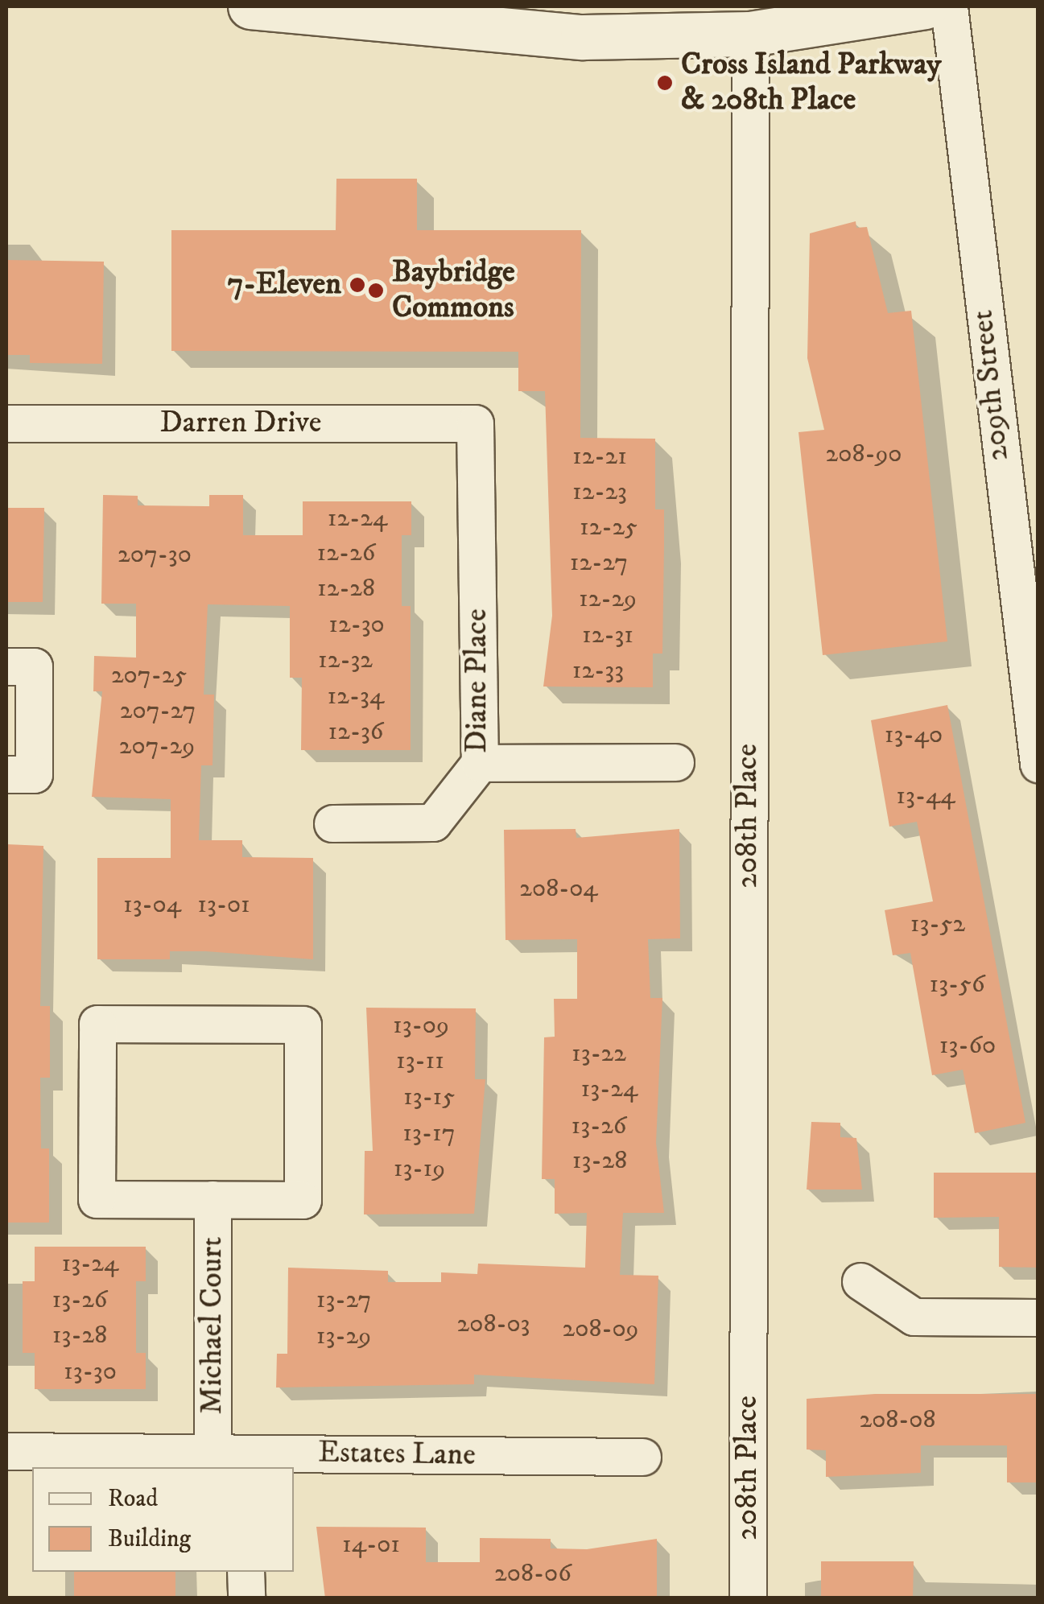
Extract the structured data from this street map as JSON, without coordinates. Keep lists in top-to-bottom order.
{
  "streets": {
    "street": [
      "209th Street",
      "Darren Drive",
      "Diane Place",
      "208th Place",
      "Michael Court",
      "Estates Lane"
    ]
  },
  "crossings": [
    ["Darren Drive", "Diane Place"],
    ["Michael Court", "Estates Lane"]
  ],
  "places": ["Cross Island Parkway & 208th Place", "7-Eleven", "Baybridge Commons"],
  "house_numbers": [
    "208-90",
    "12-21",
    "12-23",
    "12-24",
    "12-25",
    "12-26",
    "207-30",
    "12-27",
    "12-28",
    "12-29",
    "12-30",
    "12-31",
    "12-32",
    "12-33",
    "207-25",
    "12-34",
    "207-27",
    "12-36",
    "13-40",
    "207-29",
    "13-44",
    "208-04",
    "13-04",
    "13-01",
    "13-52",
    "13-56",
    "13-09",
    "13-60",
    "13-22",
    "13-11",
    "13-24",
    "13-15",
    "13-26",
    "13-17",
    "13-28",
    "13-19",
    "13-24",
    "13-26",
    "13-27",
    "208-03",
    "208-09",
    "13-28",
    "13-29",
    "13-30",
    "208-08",
    "14-01",
    "208-06"
  ],
  "legend": ["Road", "Building"]
}
